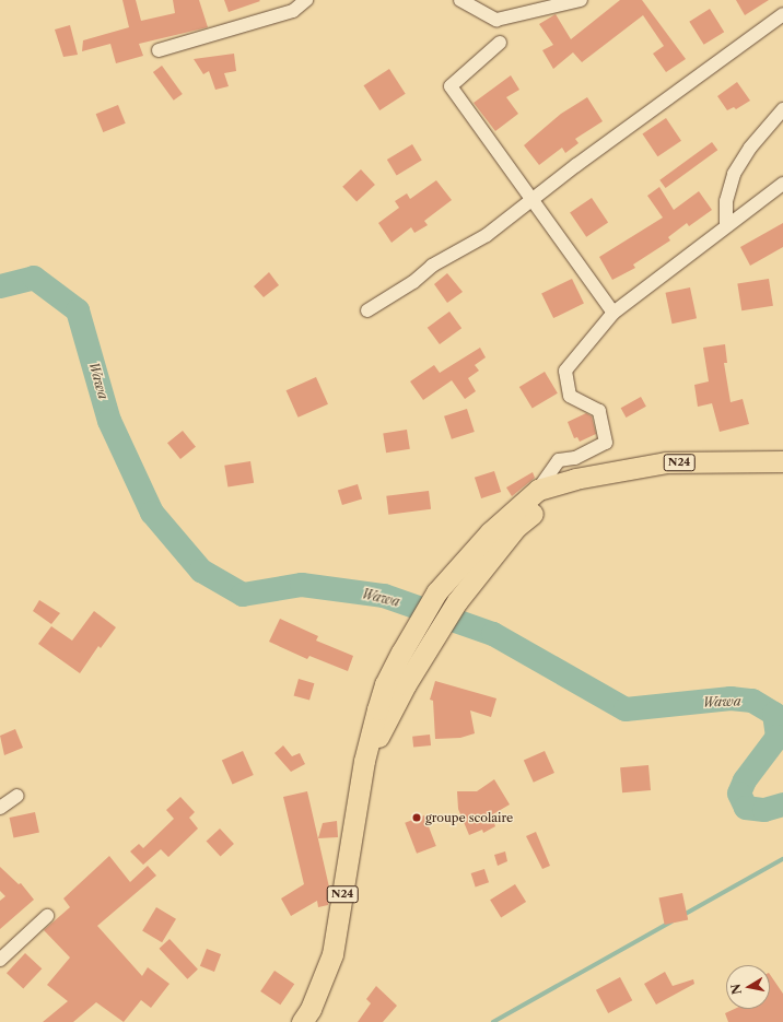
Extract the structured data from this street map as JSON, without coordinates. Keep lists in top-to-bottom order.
{
  "streets": {
    "main road": ["N24"]
  },
  "water": ["Wawa"],
  "places": ["groupe scolaire"],
  "north": "left"
}
